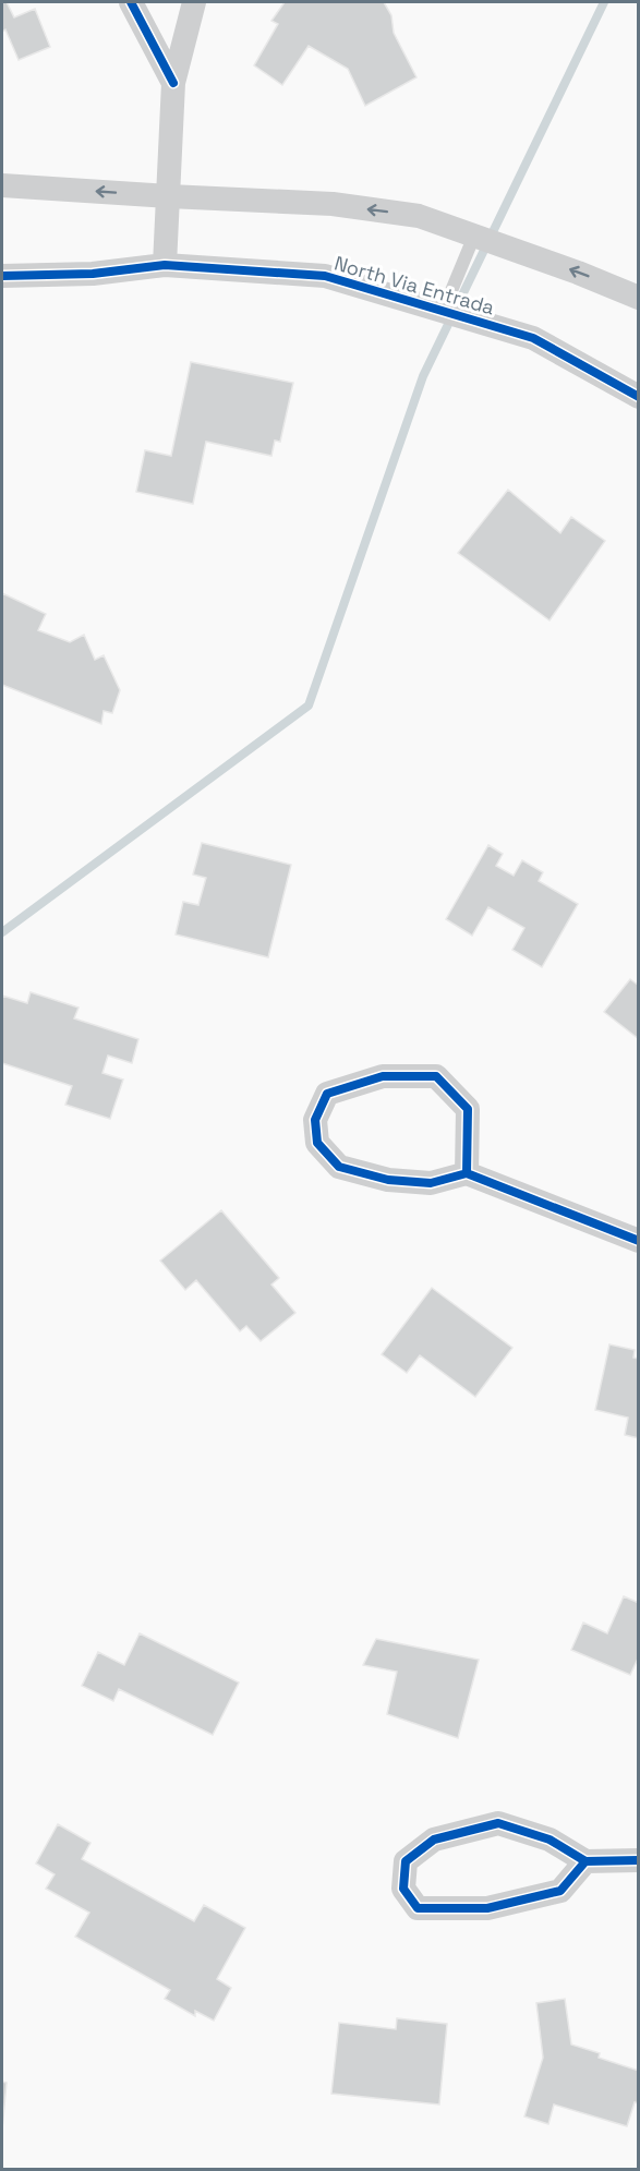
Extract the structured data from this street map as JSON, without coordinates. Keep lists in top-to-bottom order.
{
  "streets": {
    "street": ["North Via Entrada"]
  }
}
